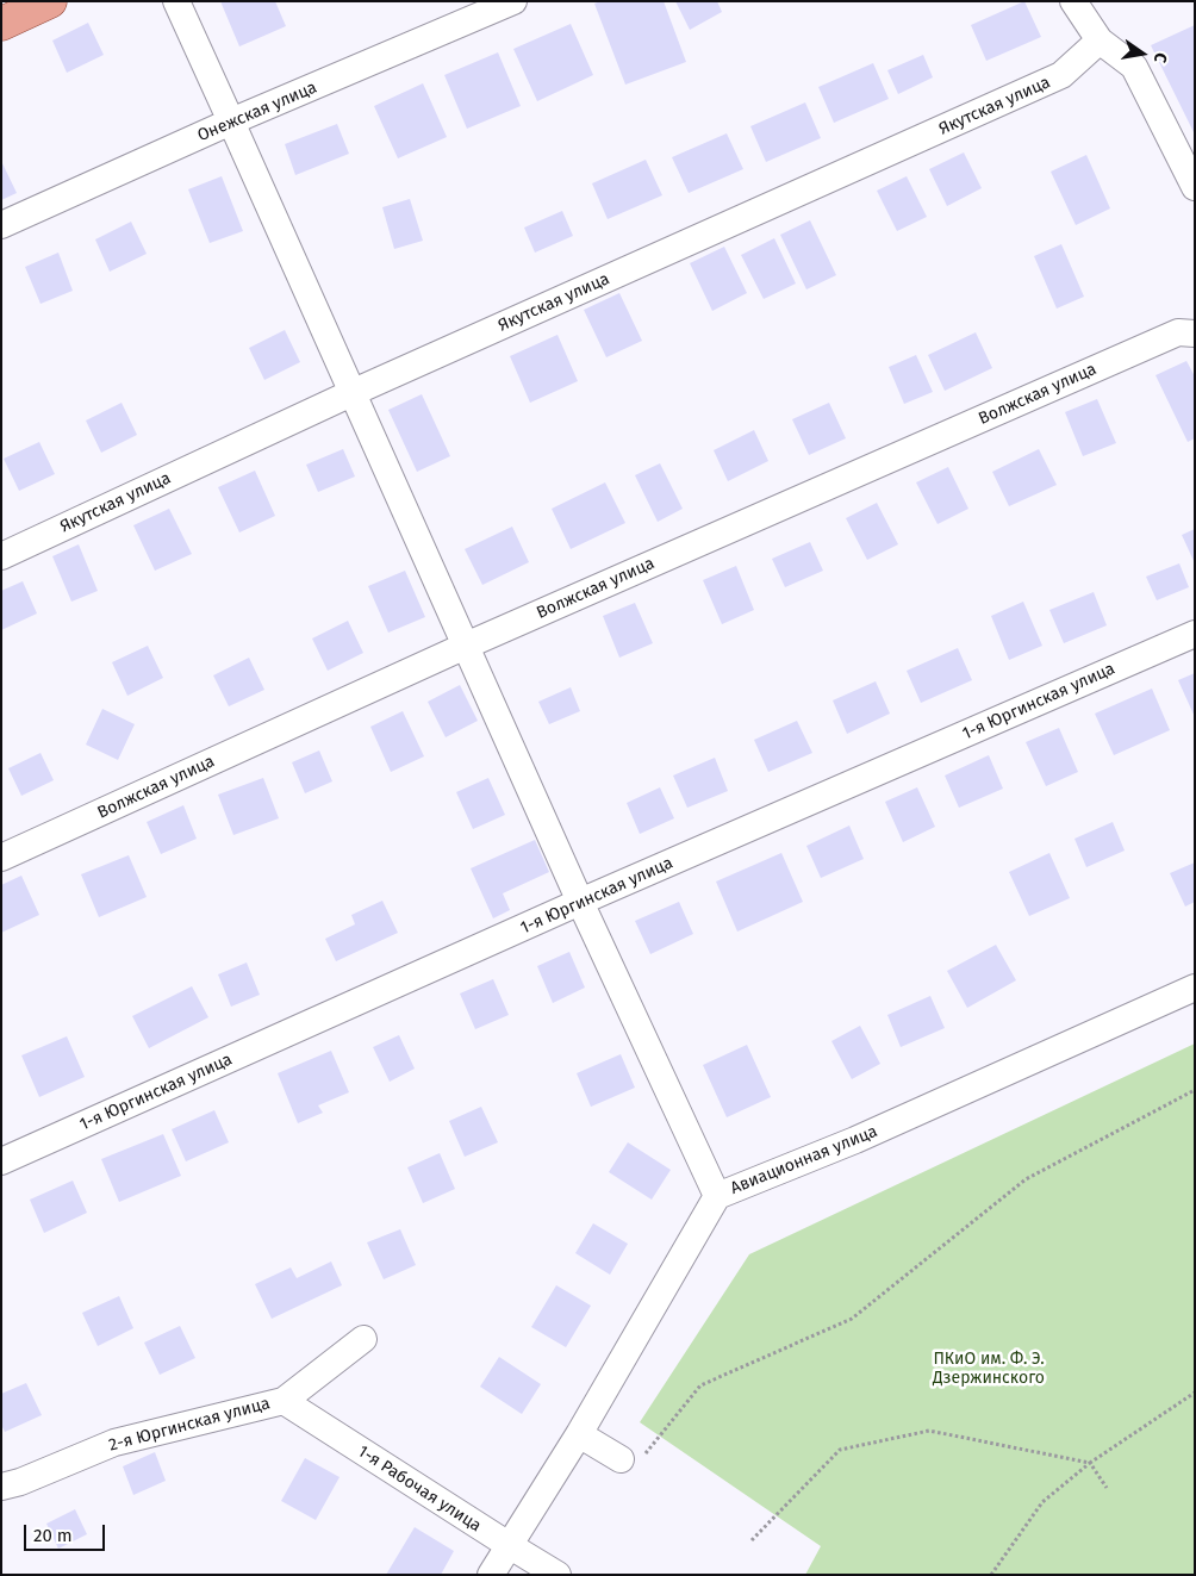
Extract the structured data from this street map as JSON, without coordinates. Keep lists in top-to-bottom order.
{
  "streets": {
    "street": [
      "Якутская улица",
      "Онежская улица",
      "Волжская улица",
      "1-я Юргинская улица",
      "Авиационная улица",
      "2-я Юргинская улица",
      "1-я Рабочая улица"
    ]
  },
  "crossings": [
    ["Авиационная улица", "1-я Рабочая улица"],
    ["2-я Юргинская улица", "1-я Рабочая улица"]
  ],
  "parks": ["ПКиО им. Ф. Э. Дзержинского"],
  "scale_bar": "20 m",
  "north": "right"
}
